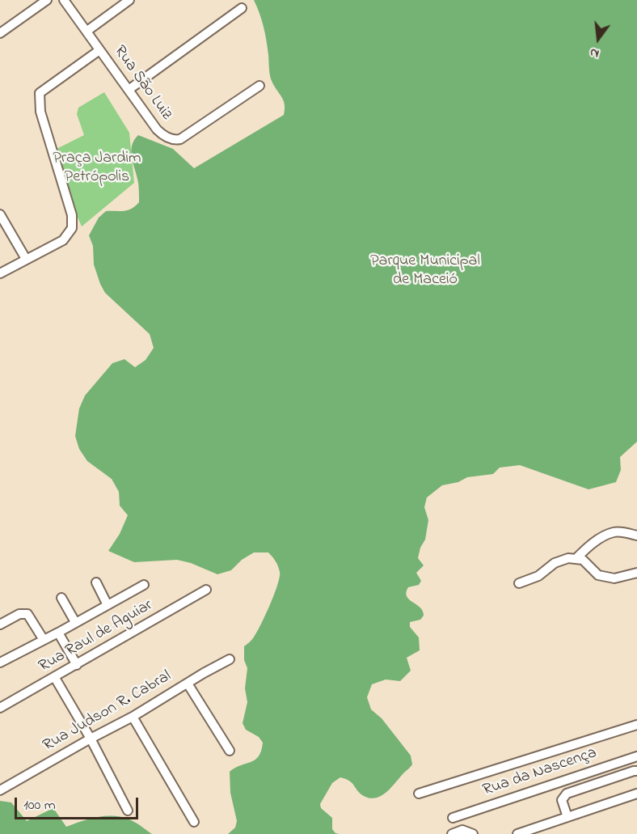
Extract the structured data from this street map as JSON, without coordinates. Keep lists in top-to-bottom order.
{
  "streets": {
    "street": [
      "Rua São Luiz",
      "Rua Raul de Aguiar",
      "Rua Judson R. Cabral",
      "Rua da Nascença"
    ]
  },
  "parks": ["Praça Jardim Petrópolis", "Parque Municipal de Maceió"],
  "scale_bar": "100 m",
  "north": "bottom"
}
